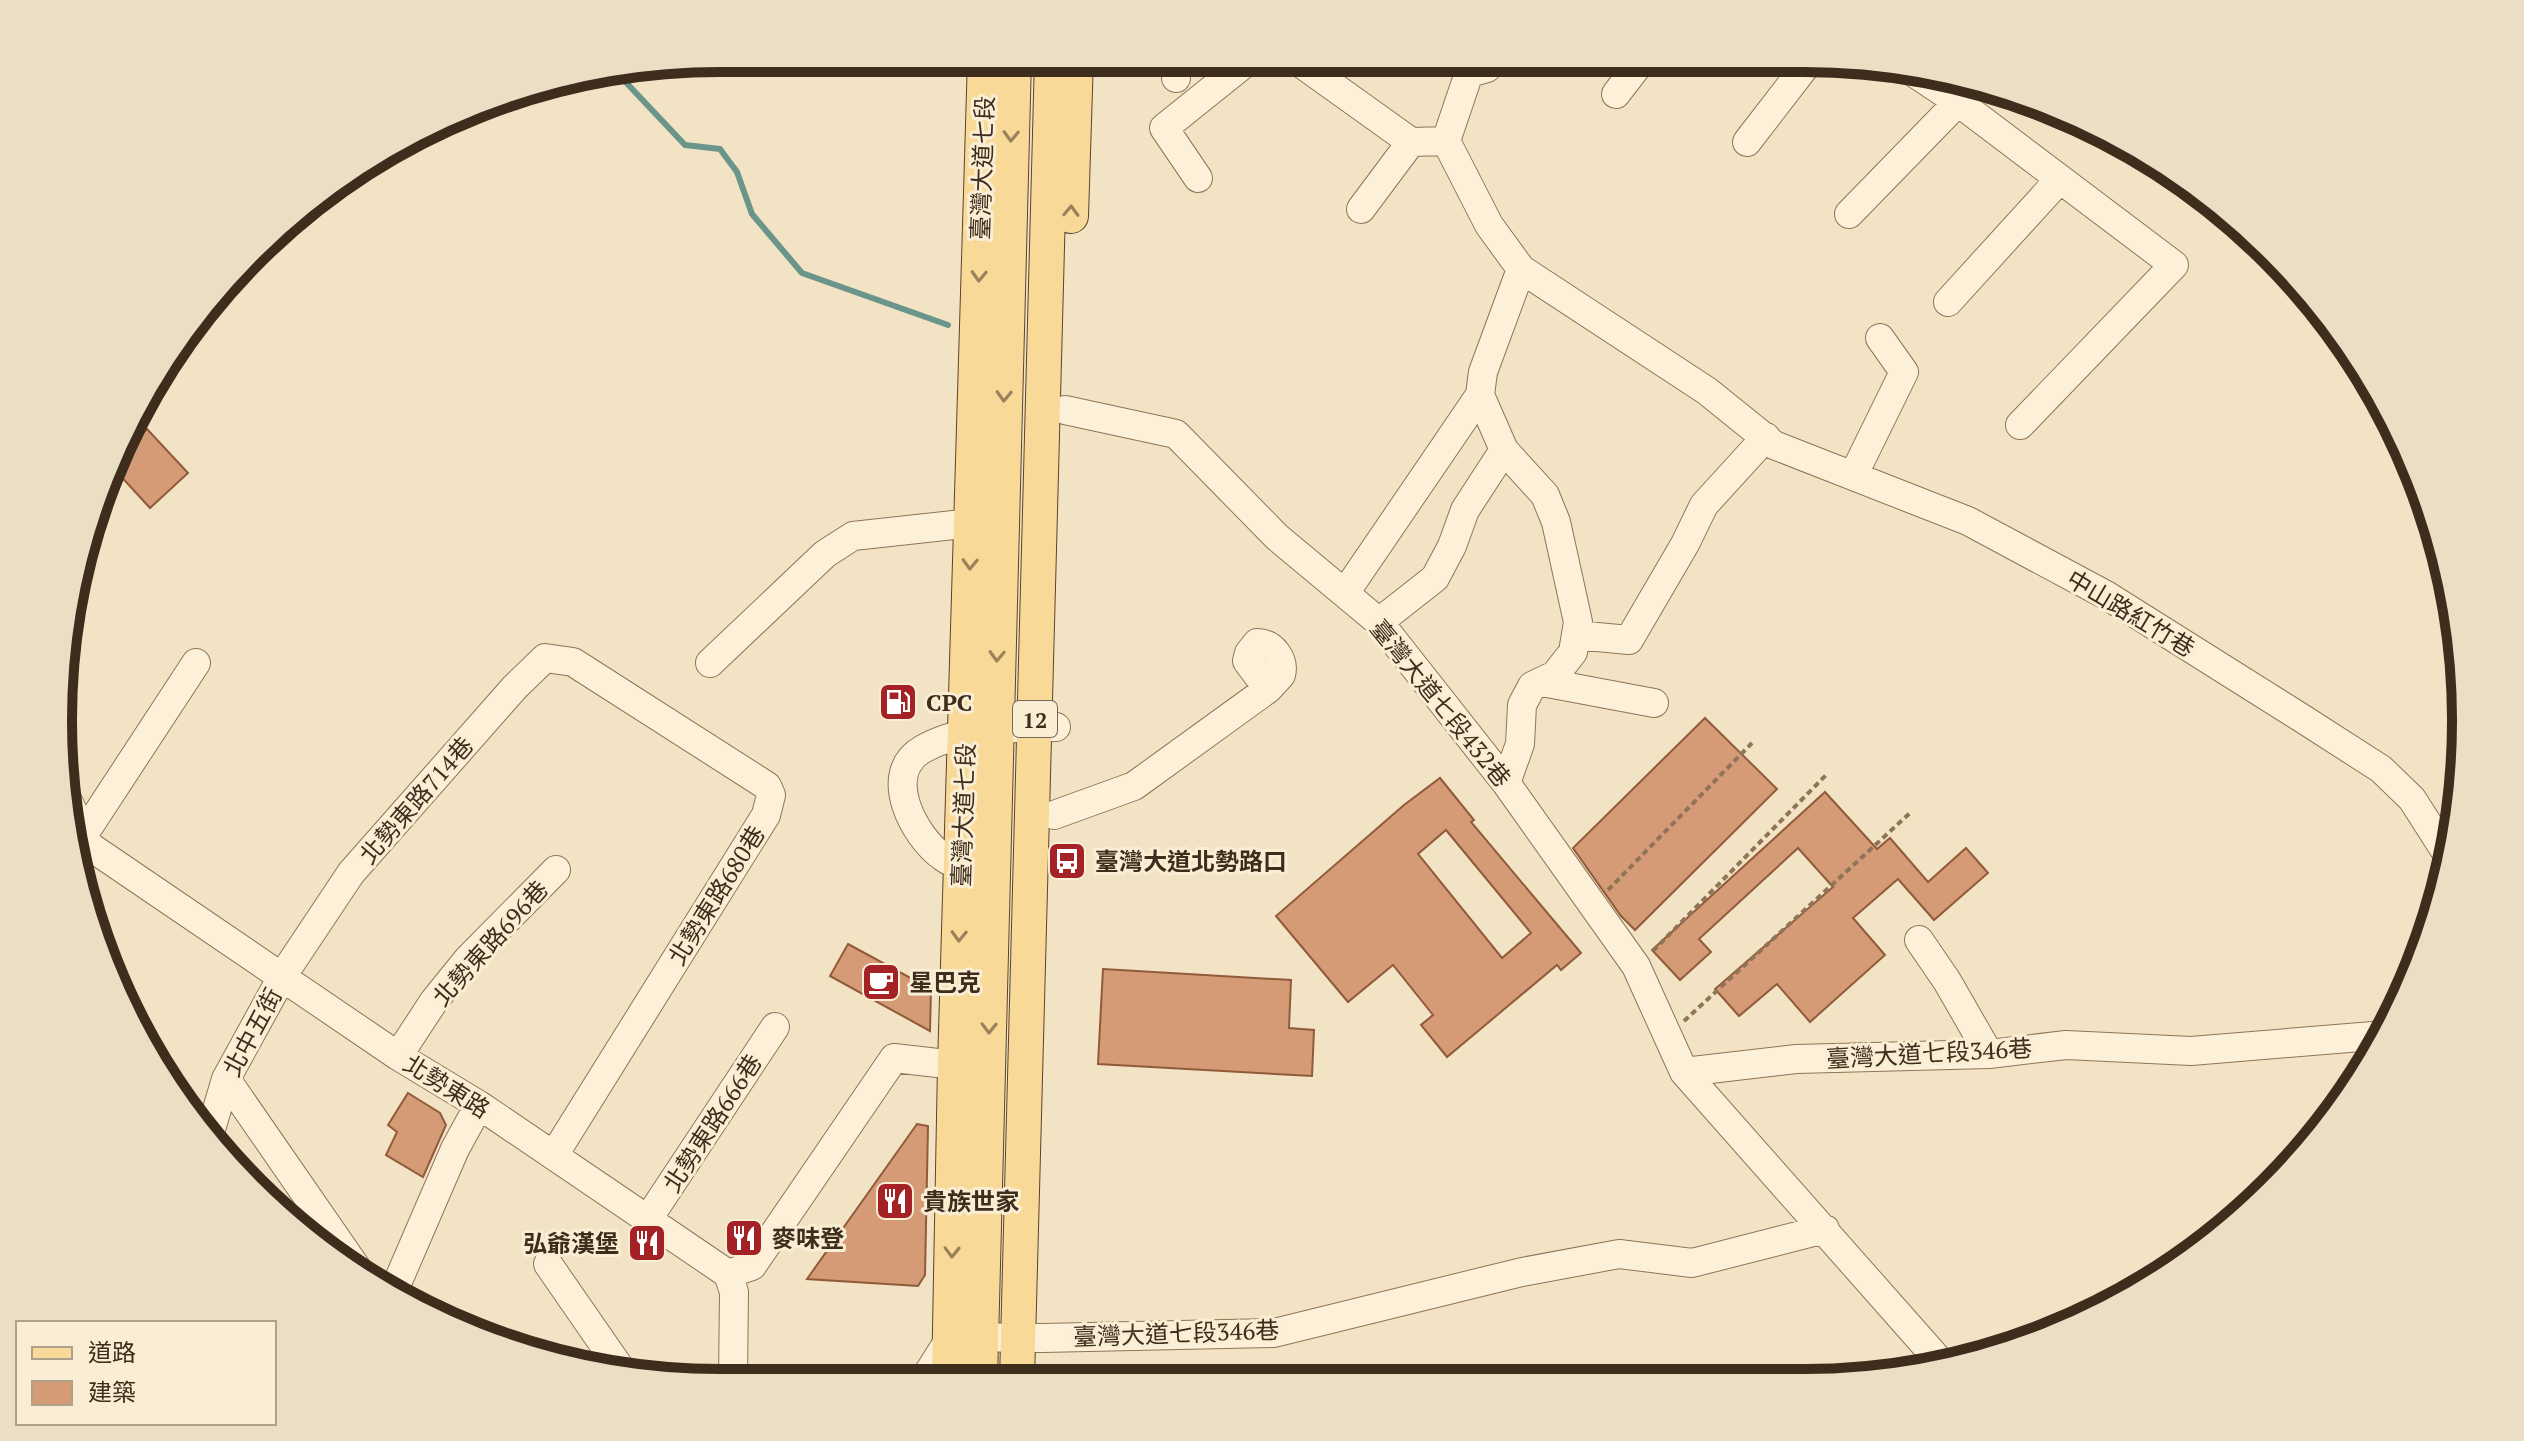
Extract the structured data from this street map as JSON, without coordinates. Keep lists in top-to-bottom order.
{
  "streets": {
    "main road": ["臺灣大道七段", "12"],
    "street": [
      "中山路紅竹巷",
      "臺灣大道七段432巷",
      "北勢東路714巷",
      "北勢東路680巷",
      "北勢東路696巷",
      "北中五街",
      "臺灣大道七段346巷",
      "北勢東路",
      "北勢東路666巷"
    ]
  },
  "crossings": [
    ["臺灣大道七段", "臺灣大道七段346巷"],
    ["臺灣大道七段432巷", "12"],
    ["臺灣大道七段432巷", "臺灣大道七段346巷"],
    ["12", "臺灣大道七段346巷"],
    ["北勢東路714巷", "北勢東路680巷"],
    ["北勢東路714巷", "北中五街"],
    ["北勢東路714巷", "北勢東路"],
    ["北勢東路680巷", "北勢東路"],
    ["北勢東路696巷", "北勢東路"],
    ["北中五街", "北勢東路"],
    ["北勢東路", "北勢東路666巷"]
  ],
  "places": {
    "fuel station": ["CPC"],
    "bus stop": ["臺灣大道北勢路口"],
    "cafe": ["星巴克"],
    "restaurant": ["貴族世家", "麥味登", "弘爺漢堡"]
  },
  "legend": ["道路", "建築"]
}
